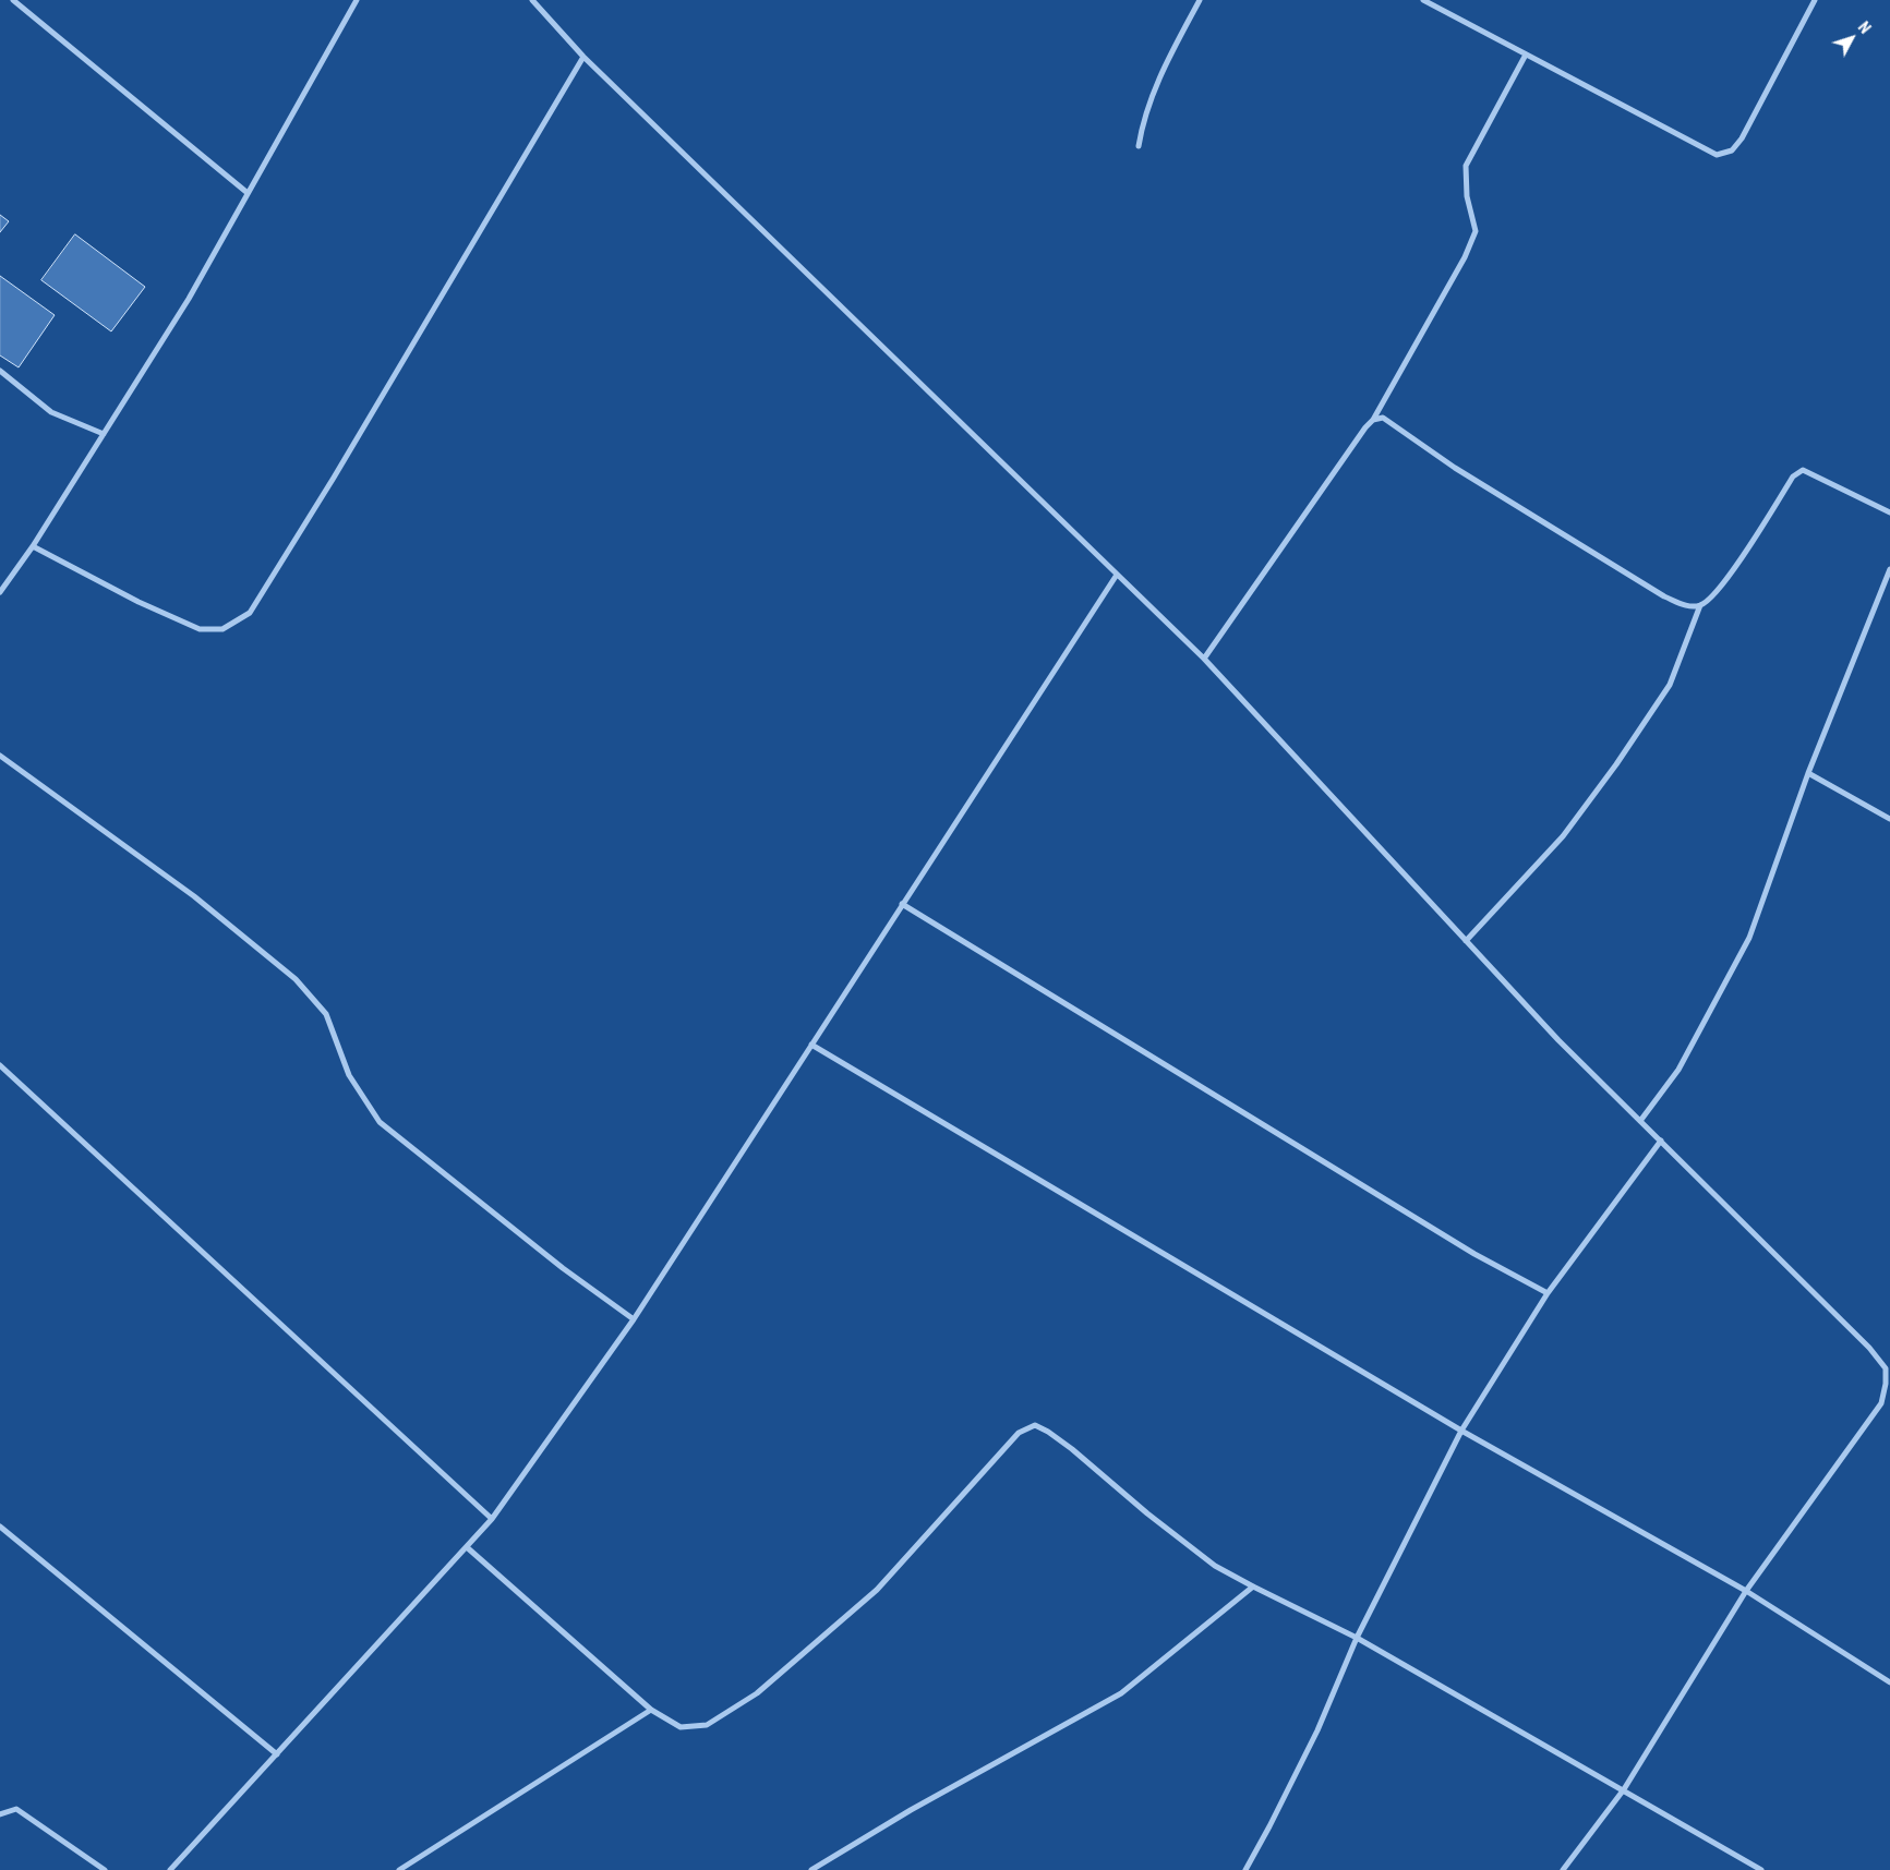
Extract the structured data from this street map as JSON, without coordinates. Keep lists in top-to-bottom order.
{
  "north": "top right"
}
